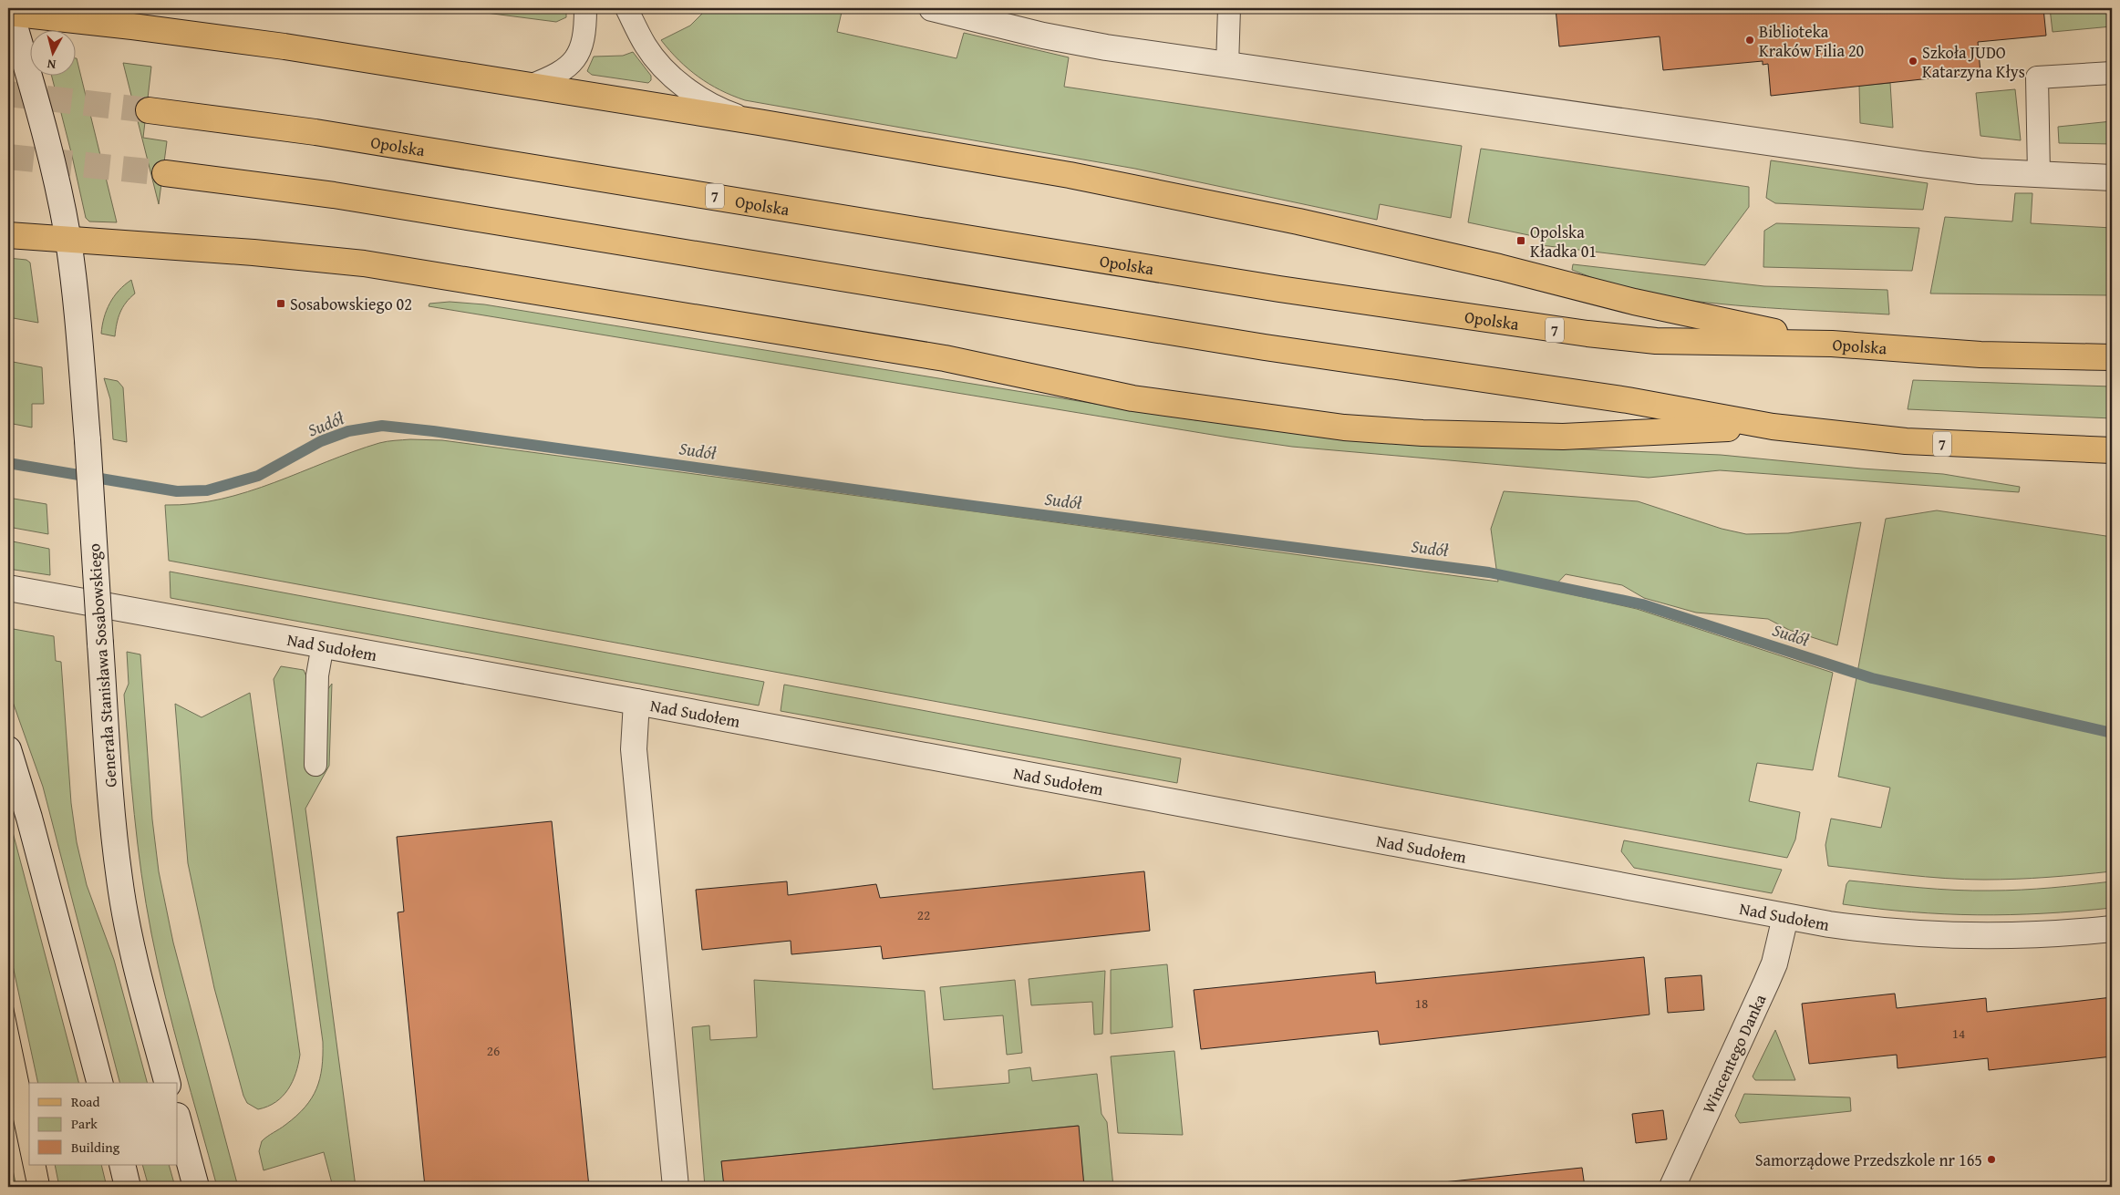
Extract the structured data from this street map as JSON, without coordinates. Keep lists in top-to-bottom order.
{
  "streets": {
    "main road": ["Opolska", "7"],
    "street": ["Nad Sudołem", "Generała Stanisława Sosabowskiego", "Wincentego Danka"]
  },
  "crossings": [
    ["Nad Sudołem", "Wincentego Danka"]
  ],
  "water": ["Sudół"],
  "places": {
    "other": ["Biblioteka Kraków Filia 20", "Szkoła JUDO Katarzyna Kłys", "Samorządowe Przedszkole nr 165"],
    "transit": ["Opolska Kładka 01", "Sosabowskiego 02"]
  },
  "house_numbers": [
    "22",
    "18",
    "14",
    "26"
  ],
  "legend": ["Road", "Park", "Building"],
  "north": "bottom"
}
